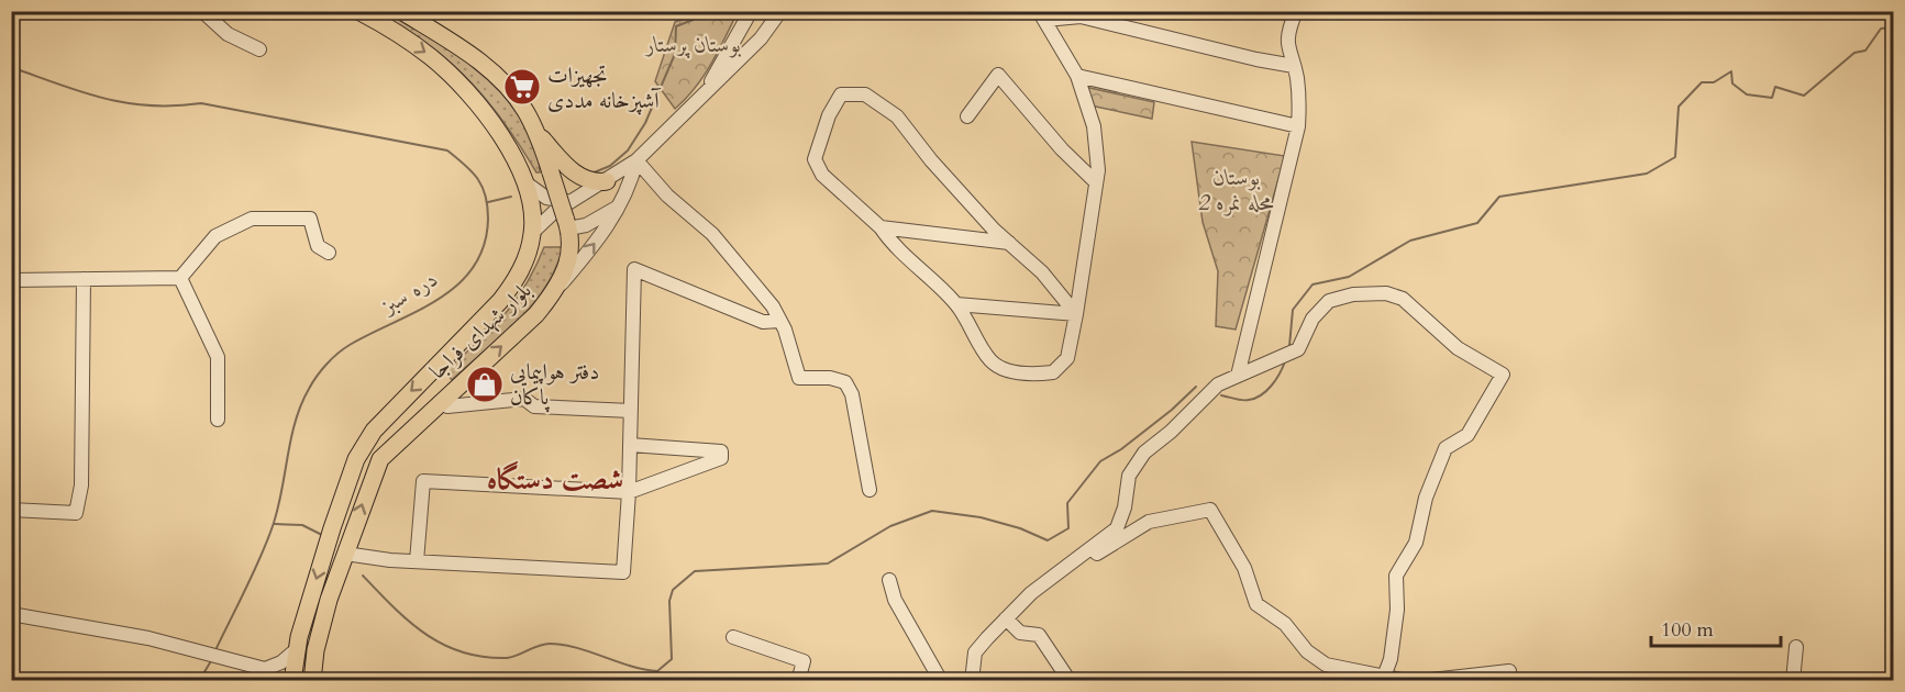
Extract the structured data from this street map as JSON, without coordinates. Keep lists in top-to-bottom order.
{
  "streets": {
    "main road": ["بلوار شهدای فراجا"]
  },
  "districts": ["شصت دستگاه"],
  "water": ["دره سبز"],
  "parks": ["بوستان پرستار", "بوستان محله نمره 2"],
  "places": {
    "supermarket": ["تجهیزات آشپزخانه مددی"],
    "shop": ["دفتر هواپیمایی پاکان"]
  },
  "scale_bar": "100 m"
}
